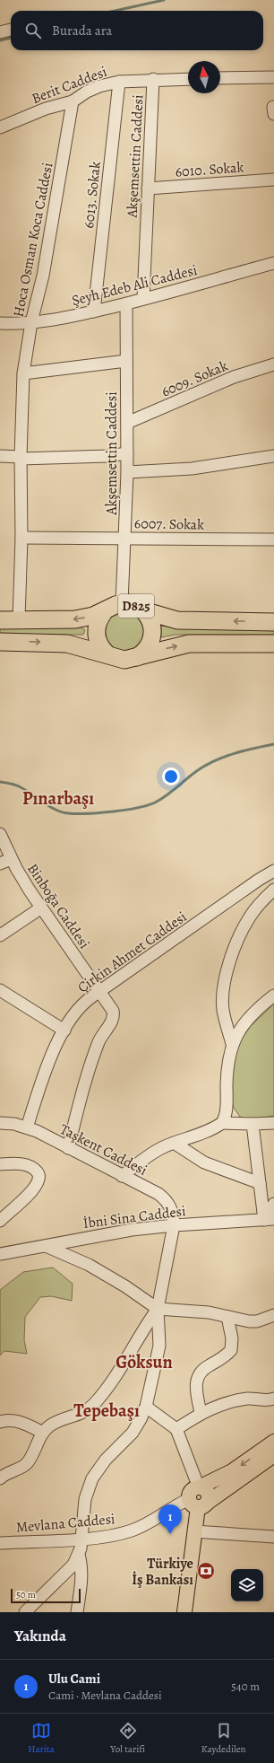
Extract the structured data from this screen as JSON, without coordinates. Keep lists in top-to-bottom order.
{
  "streets": {
    "highway": ["D825"],
    "street": [
      "Berit Caddesi",
      "Akşemsettin Caddesi",
      "6010. Sokak",
      "6013. Sokak",
      "Hoca Osman Koca Caddesi",
      "Şeyh Edeb Ali Caddesi",
      "6009. Sokak",
      "6007. Sokak",
      "Binboğa Caddesi",
      "Çirkin Ahmet Caddesi",
      "Taşkent Caddesi",
      "İbni Sina Caddesi",
      "Mevlana Caddesi"
    ]
  },
  "crossings": [
    ["Berit Caddesi", "Akşemsettin Caddesi"],
    ["Berit Caddesi", "6013. Sokak"],
    ["Berit Caddesi", "Hoca Osman Koca Caddesi"],
    ["Akşemsettin Caddesi", "6010. Sokak"],
    ["Akşemsettin Caddesi", "Şeyh Edeb Ali Caddesi"],
    ["Akşemsettin Caddesi", "6009. Sokak"],
    ["Akşemsettin Caddesi", "6007. Sokak"],
    ["Akşemsettin Caddesi", "D825"],
    ["6013. Sokak", "Şeyh Edeb Ali Caddesi"],
    ["Hoca Osman Koca Caddesi", "Şeyh Edeb Ali Caddesi"],
    ["Hoca Osman Koca Caddesi", "6007. Sokak"],
    ["Hoca Osman Koca Caddesi", "D825"],
    ["Binboğa Caddesi", "Çirkin Ahmet Caddesi"],
    ["Binboğa Caddesi", "Taşkent Caddesi"],
    ["Çirkin Ahmet Caddesi", "Taşkent Caddesi"],
    ["Taşkent Caddesi", "İbni Sina Caddesi"]
  ],
  "districts": ["Pınarbaşı", "Göksun", "Tepebaşı"],
  "places": {
    "bank": ["Türkiye İş Bankası"]
  },
  "scale_bar": "50 m",
  "north": "top",
  "page": {
    "search": "Burada ara",
    "pins": "1",
    "scale": "50 m",
    "heading": "Yakında",
    "list": [
      {
        "mark": "1",
        "name": "Ulu Cami",
        "note": "Cami · Mevlana Caddesi",
        "value": "540 m"
      }
    ],
    "nav": ["Harita", "Yol tarifi", "Kaydedilen"]
  }
}
